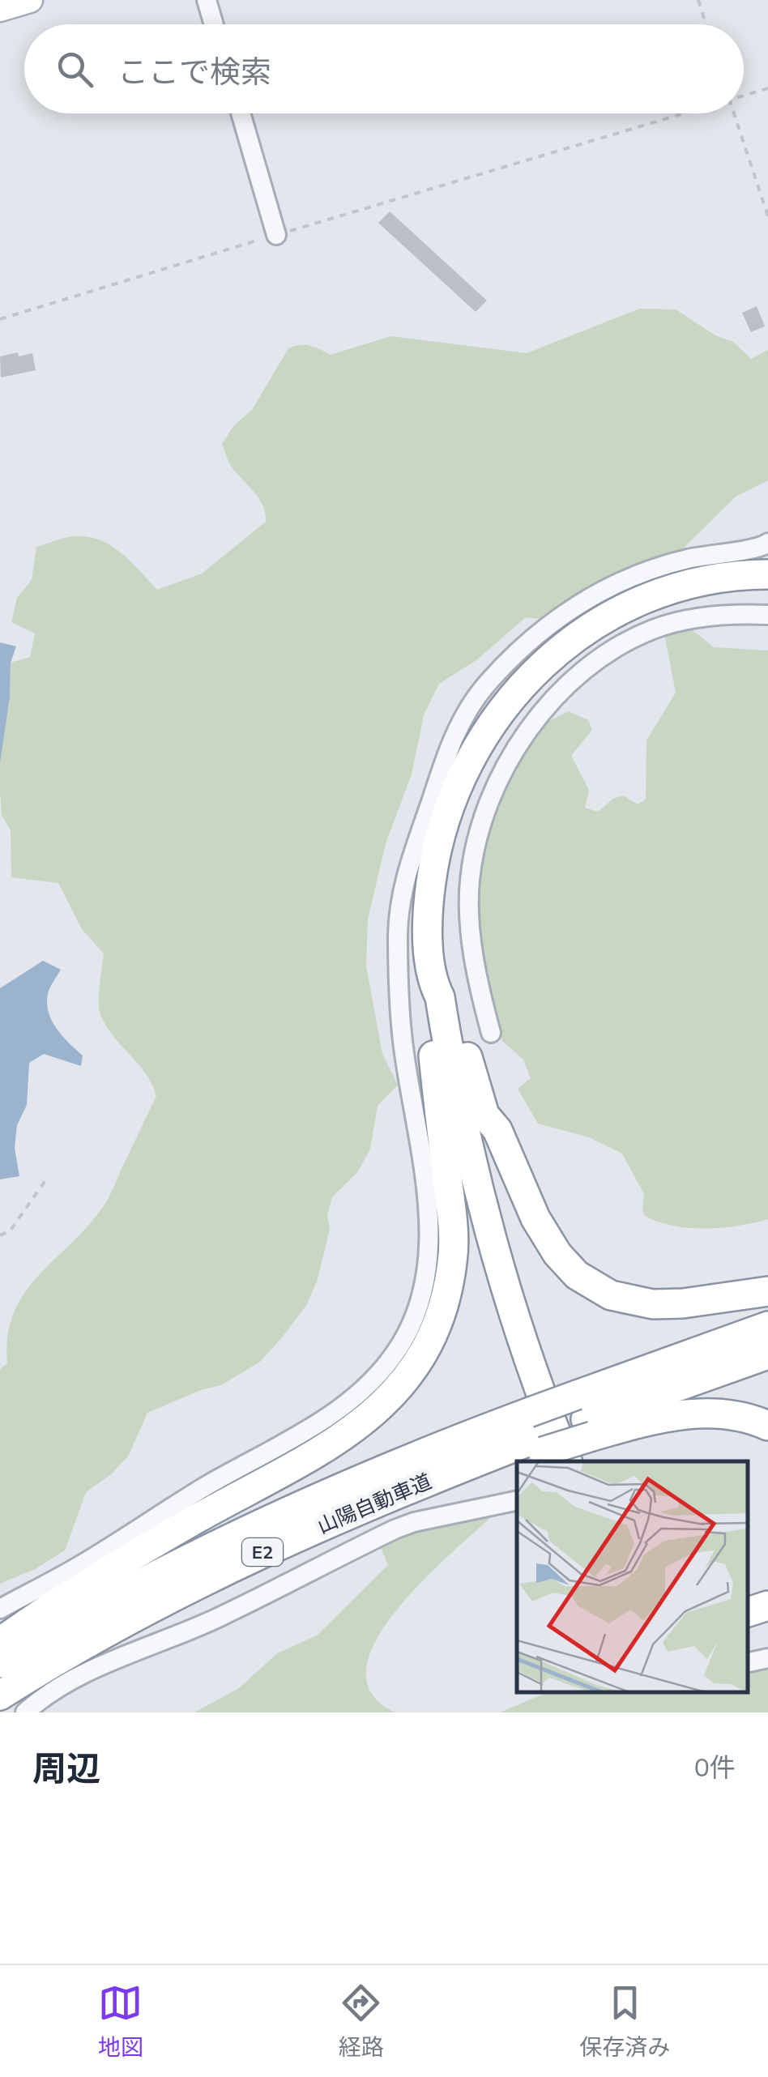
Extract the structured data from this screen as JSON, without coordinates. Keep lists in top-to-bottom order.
{
  "streets": {
    "highway": ["山陽自動車道", "E2"]
  },
  "page": {
    "search": "ここで検索",
    "heading": ["周辺", "0件"],
    "nav": ["地図", "経路", "保存済み"]
  }
}
